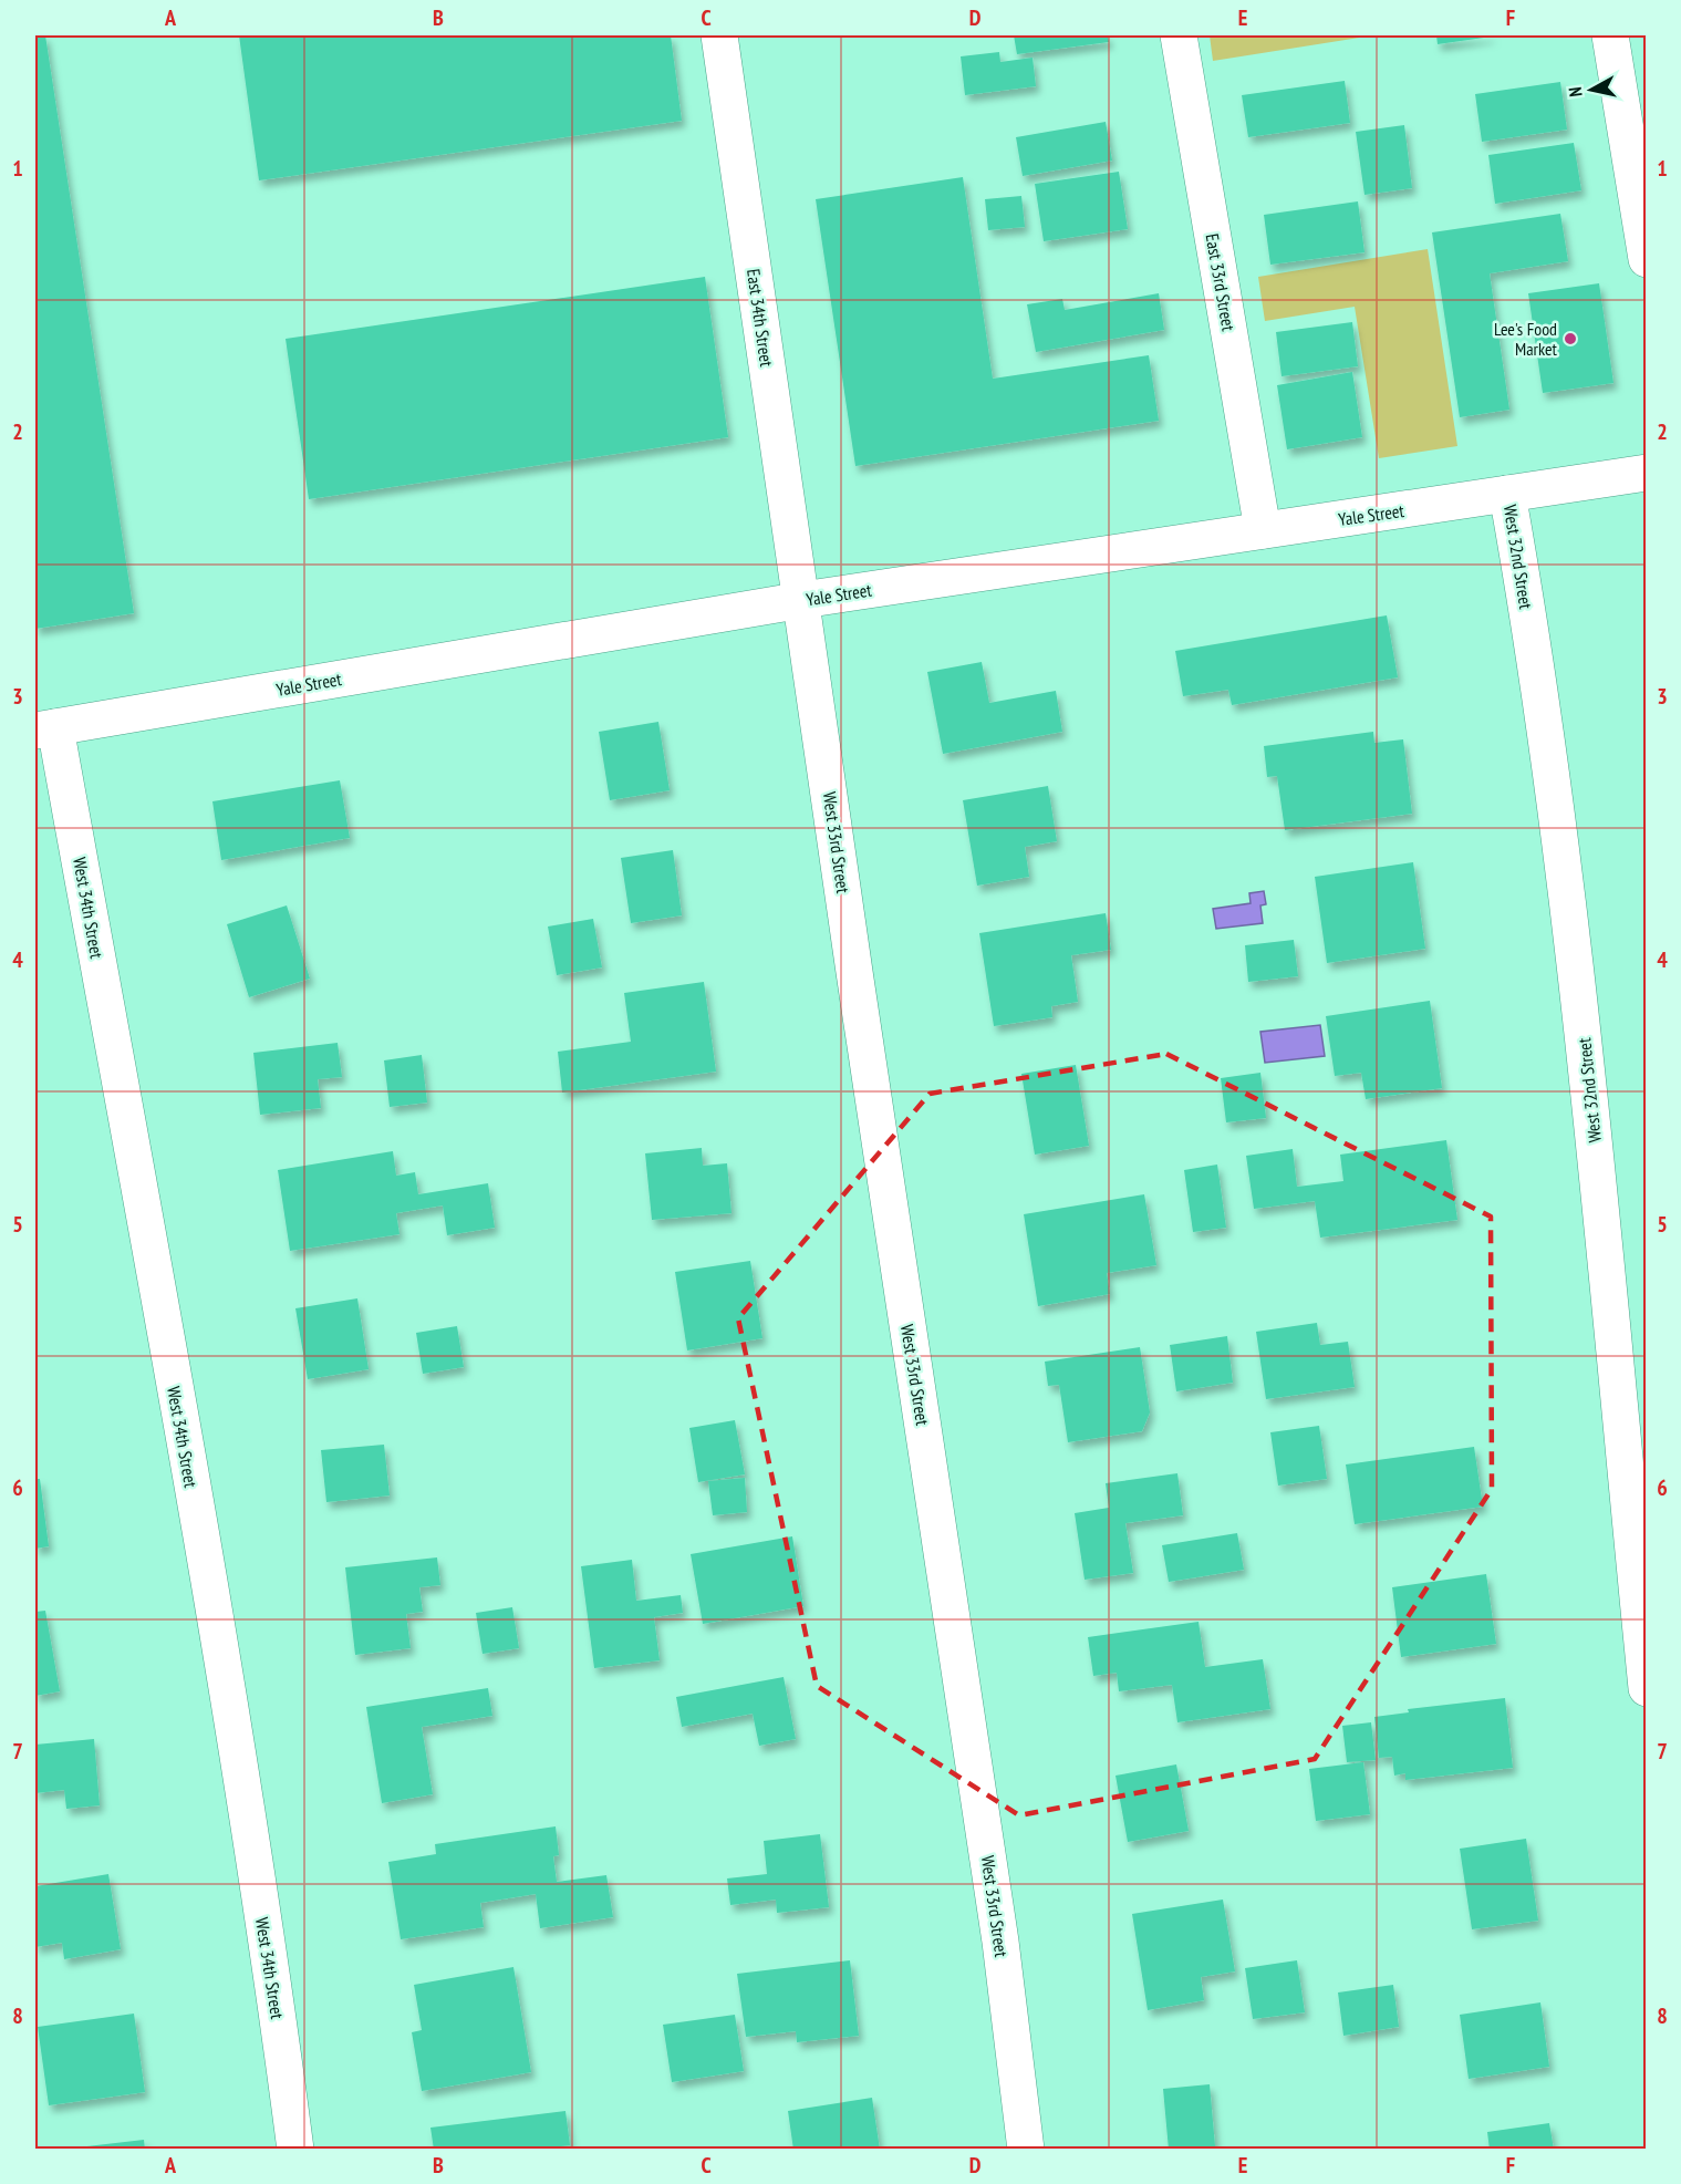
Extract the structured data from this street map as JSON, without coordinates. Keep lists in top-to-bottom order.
{
  "streets": {
    "street": [
      "East 33rd Street",
      "East 34th Street",
      "Yale Street",
      "West 32nd Street",
      "West 33rd Street",
      "West 34th Street"
    ]
  },
  "crossings": [
    ["East 33rd Street", "Yale Street"],
    ["East 34th Street", "Yale Street"],
    ["East 34th Street", "West 33rd Street"],
    ["Yale Street", "West 32nd Street"],
    ["Yale Street", "West 33rd Street"],
    ["Yale Street", "West 34th Street"]
  ],
  "places": ["Lee's Food Market"],
  "north": "left",
  "grid": {
    "columns": [
      "A",
      "B",
      "C",
      "D",
      "E",
      "F"
    ],
    "rows": [
      "1",
      "2",
      "3",
      "4",
      "5",
      "6",
      "7",
      "8"
    ]
  }
}
